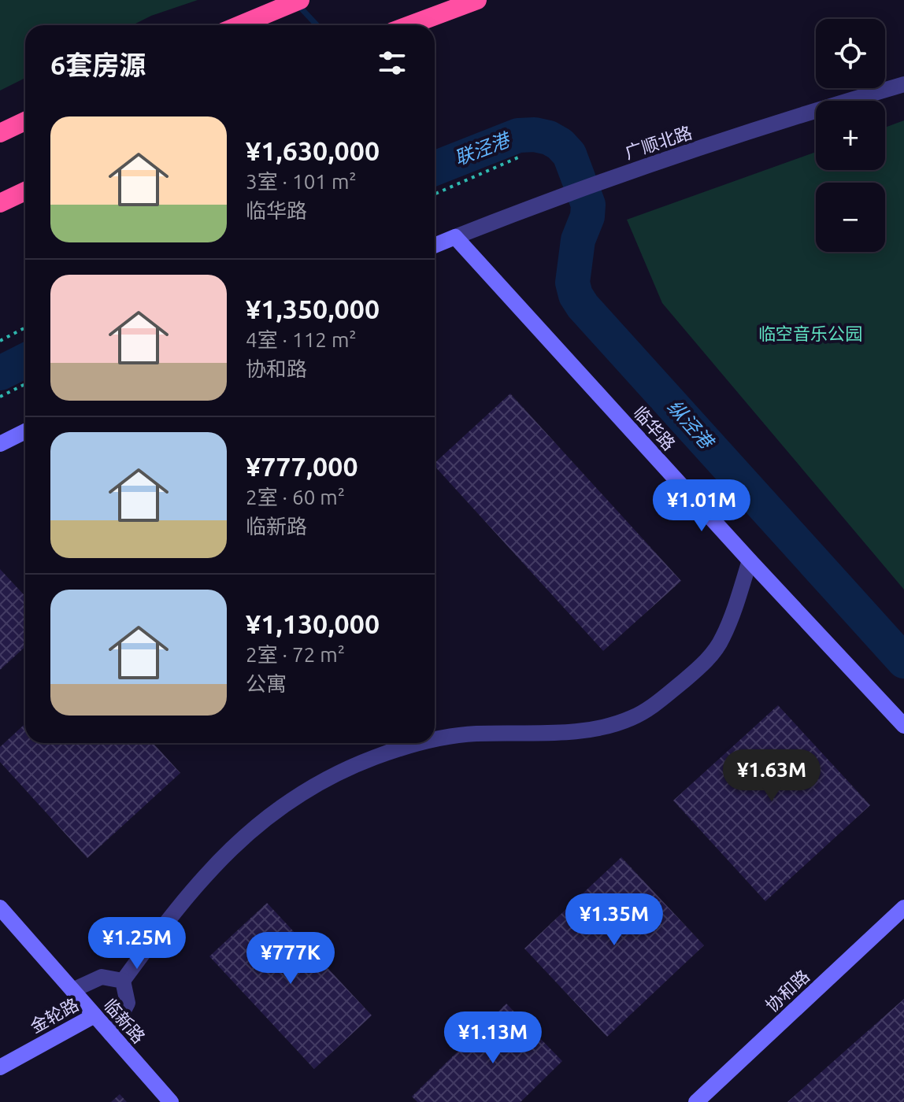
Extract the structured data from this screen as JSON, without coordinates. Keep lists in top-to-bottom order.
{
  "streets": {
    "street": [
      "广顺北路",
      "临华路",
      "协和路",
      "金轮路",
      "临新路"
    ]
  },
  "crossings": [
    ["广顺北路", "临华路"],
    ["金轮路", "临新路"]
  ],
  "water": ["联泾港", "纵泾港"],
  "parks": ["临空音乐公园"],
  "page": {
    "map_buttons": ["+", "−"],
    "heading": "6套房源",
    "list": [
      {
        "name": "¥1,630,000",
        "note": "3室 · 101 m² · 临华路"
      },
      {
        "name": "¥1,350,000",
        "note": "4室 · 112 m² · 协和路"
      },
      {
        "name": "¥777,000",
        "note": "2室 · 60 m² · 临新路"
      },
      {
        "name": "¥1,130,000",
        "note": "2室 · 72 m² · 公寓"
      }
    ],
    "price": [
      "¥1.01M",
      "¥1.63M",
      "¥1.35M",
      "¥1.25M",
      "¥777K",
      "¥1.13M"
    ]
  }
}
